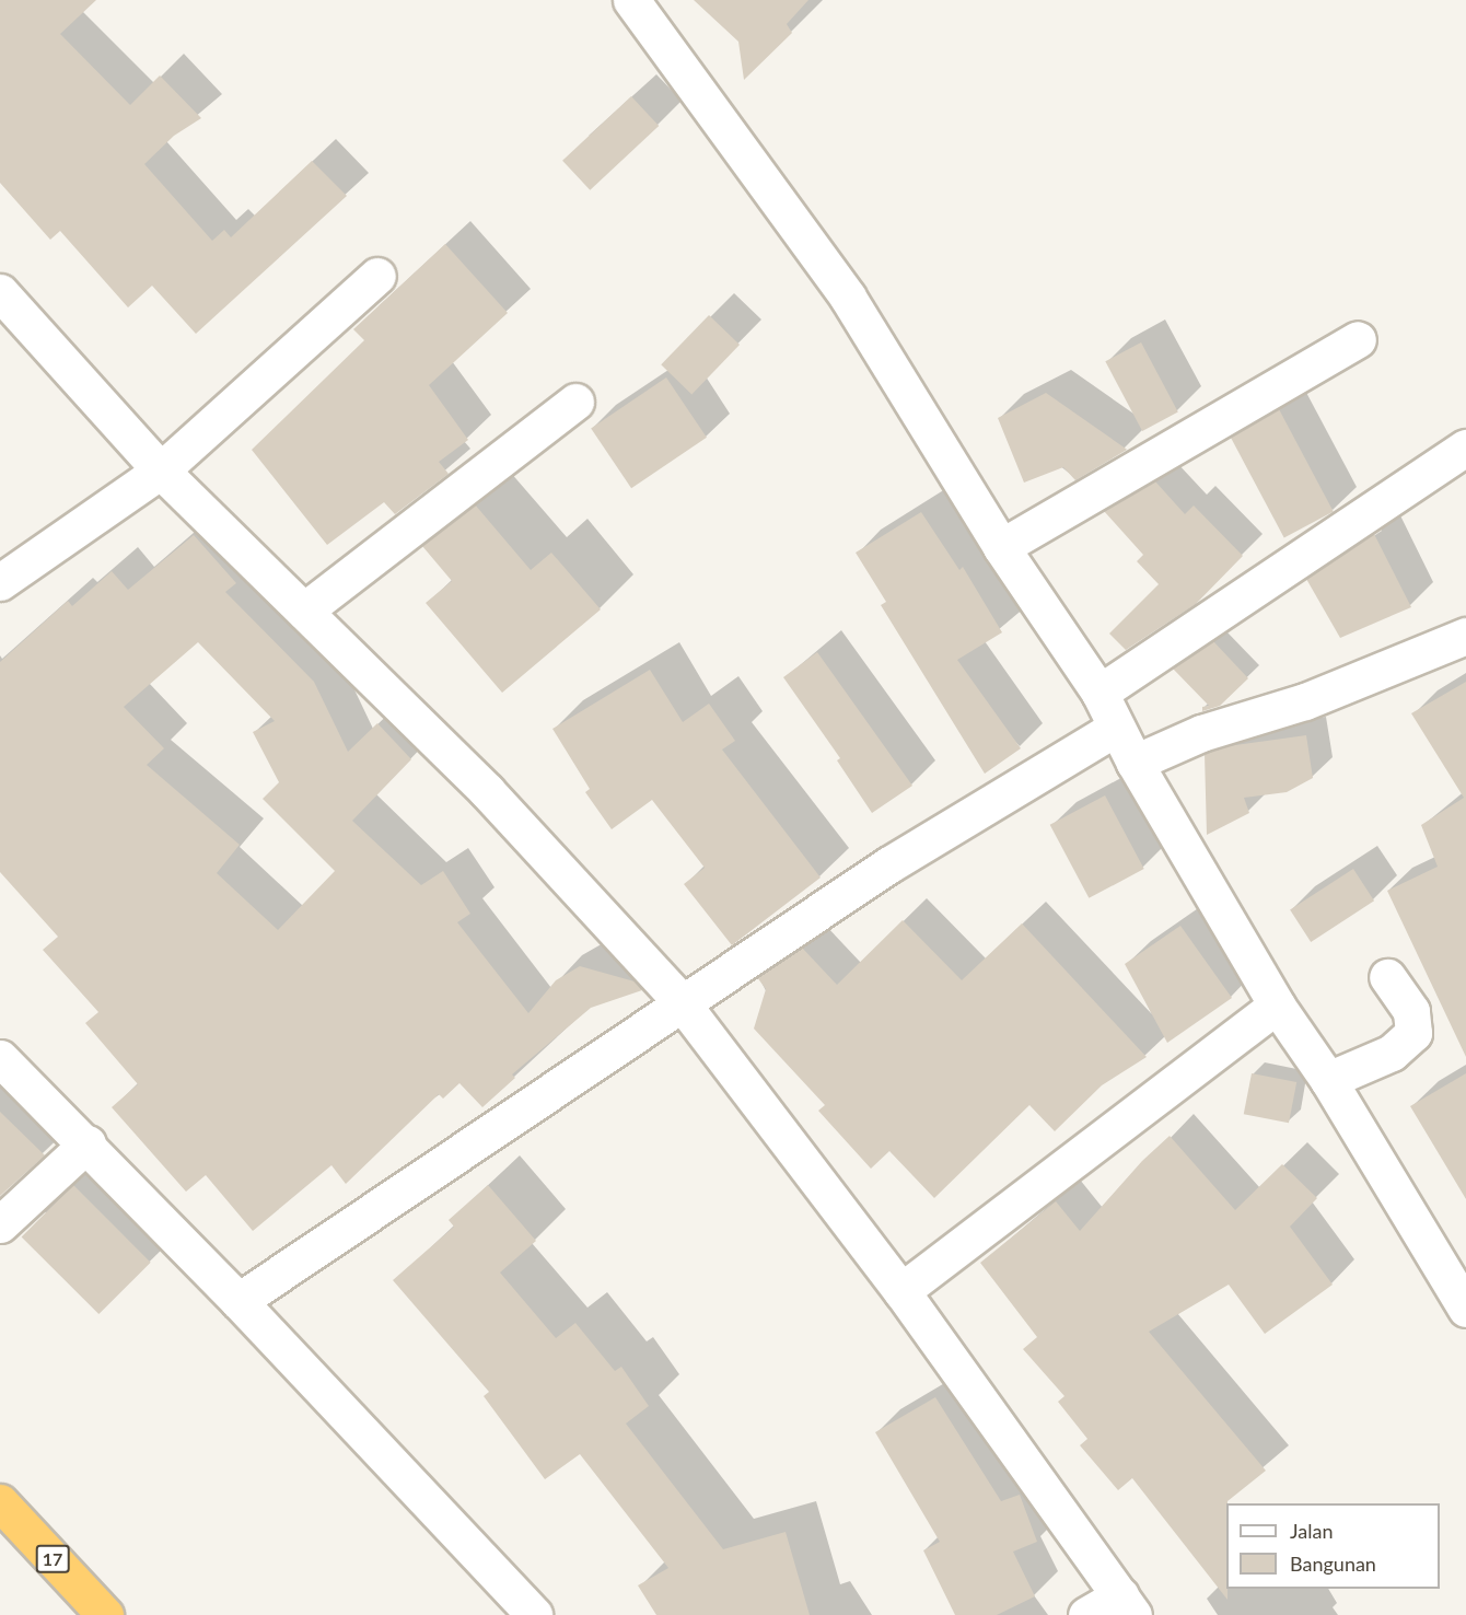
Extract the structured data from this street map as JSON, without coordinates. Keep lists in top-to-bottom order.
{
  "streets": {
    "highway": ["17"]
  },
  "legend": ["Jalan", "Bangunan"]
}
